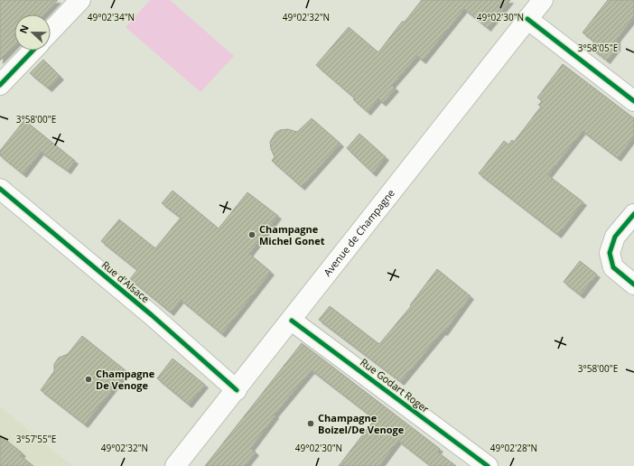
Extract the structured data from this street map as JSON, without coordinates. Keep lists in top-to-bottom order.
{
  "streets": {
    "street": ["Avenue de Champagne", "Rue d'Alsace", "Rue Godart Roger"]
  },
  "crossings": [
    ["Avenue de Champagne", "Rue d'Alsace"],
    ["Avenue de Champagne", "Rue Godart Roger"]
  ],
  "places": ["Champagne Michel Gonet", "Champagne De Venoge", "Champagne Boizel/De Venoge"],
  "north": "left",
  "coordinates": [
    "49°02'34\"N",
    "49°02'32\"N",
    "49°02'30\"N",
    "3°58'05\"E",
    "3°58'00\"E",
    "3°57'55\"E",
    "49°02'28\"N"
  ]
}
